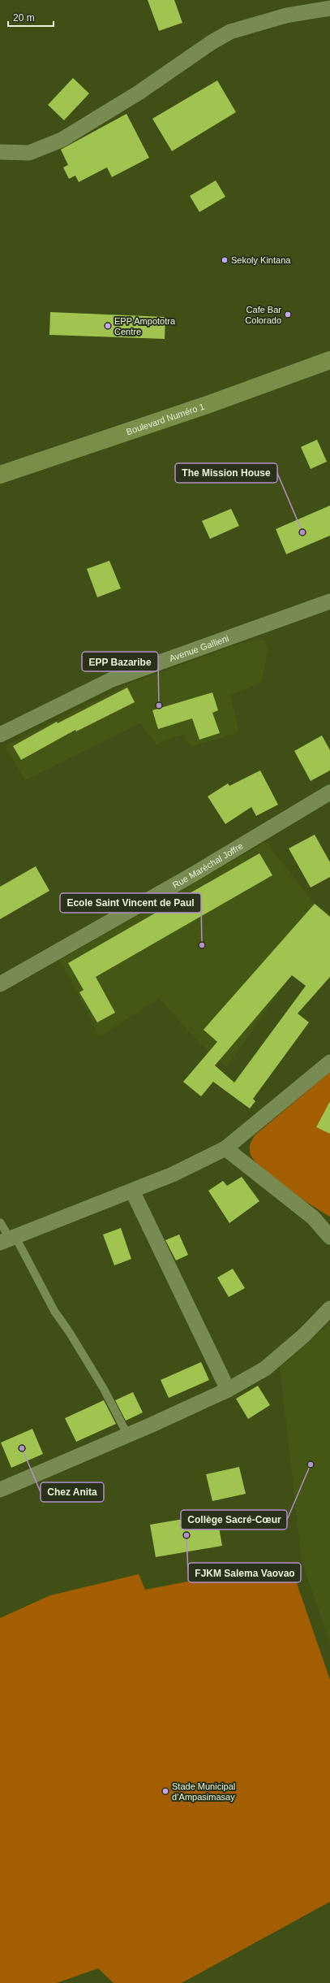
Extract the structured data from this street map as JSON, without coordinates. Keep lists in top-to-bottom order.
{
  "streets": {
    "main road": ["Boulevard Numéro 1"],
    "street": ["Avenue Gallieni", "Rue Maréchal Joffre"]
  },
  "places": [
    "Sekoly Kintana",
    "Cafe Bar Colorado",
    "EPP Ampototra Centre",
    "The Mission House",
    "EPP Bazaribe",
    "Ecole Saint Vincent de Paul",
    "Chez Anita",
    "Collège Sacré-Cœur",
    "FJKM Salema Vaovao",
    "Stade Municipal d’Ampasimasay"
  ],
  "scale_bar": "20 m"
}
